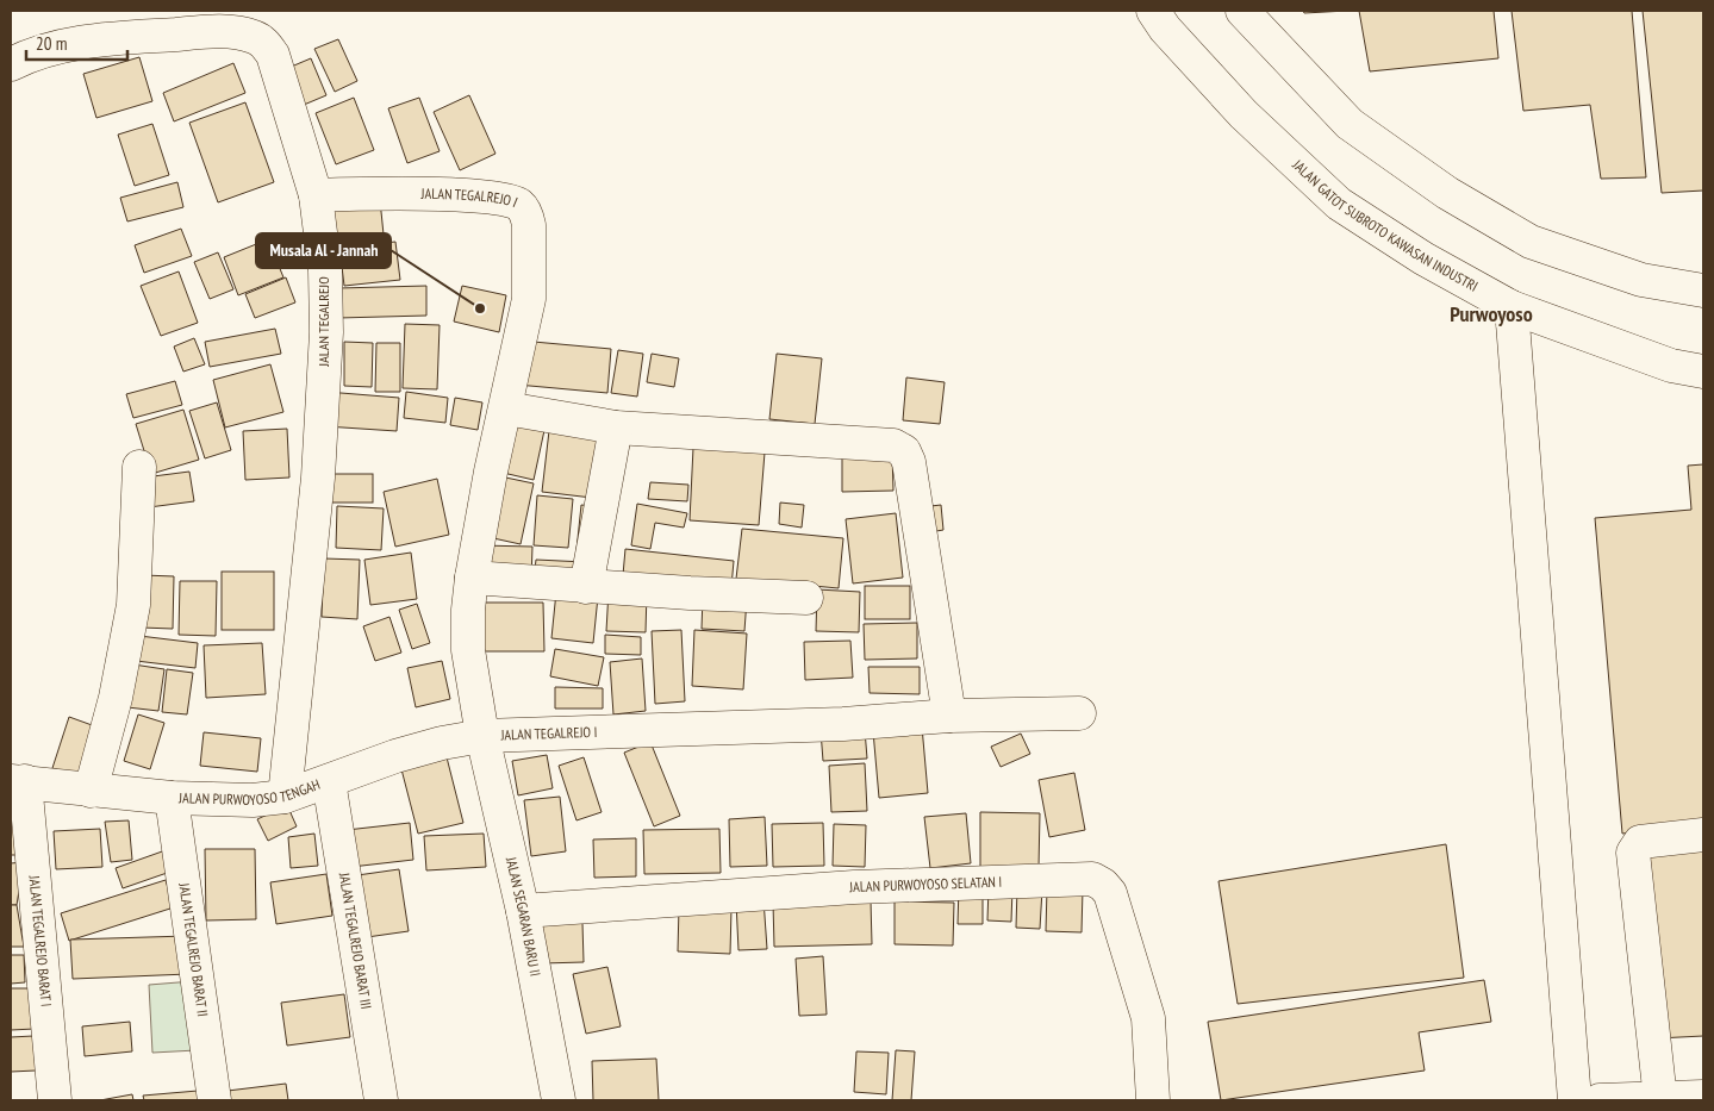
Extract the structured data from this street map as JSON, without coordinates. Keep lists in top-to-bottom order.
{
  "streets": {
    "street": [
      "JALAN TEGALREJO I",
      "JALAN GATOT SUBROTO KAWASAN INDUSTRI",
      "JALAN TEGALREJO",
      "JALAN PURWOYOSO TENGAH",
      "JALAN PURWOYOSO SELATAN I",
      "JALAN SEGARAN BARU II",
      "JALAN TEGALREJO BARAT I",
      "JALAN TEGALREJO BARAT III",
      "JALAN TEGALREJO BARAT II"
    ]
  },
  "crossings": [
    ["JALAN TEGALREJO I", "JALAN TEGALREJO"],
    ["JALAN TEGALREJO I", "JALAN PURWOYOSO TENGAH"],
    ["JALAN TEGALREJO I", "JALAN SEGARAN BARU II"],
    ["JALAN TEGALREJO", "JALAN PURWOYOSO TENGAH"],
    ["JALAN PURWOYOSO TENGAH", "JALAN SEGARAN BARU II"],
    ["JALAN PURWOYOSO TENGAH", "JALAN TEGALREJO BARAT I"],
    ["JALAN PURWOYOSO TENGAH", "JALAN TEGALREJO BARAT III"],
    ["JALAN PURWOYOSO TENGAH", "JALAN TEGALREJO BARAT II"],
    ["JALAN PURWOYOSO SELATAN I", "JALAN SEGARAN BARU II"]
  ],
  "districts": ["Purwoyoso"],
  "places": ["Musala Al - Jannah"],
  "scale_bar": "20 m"
}
